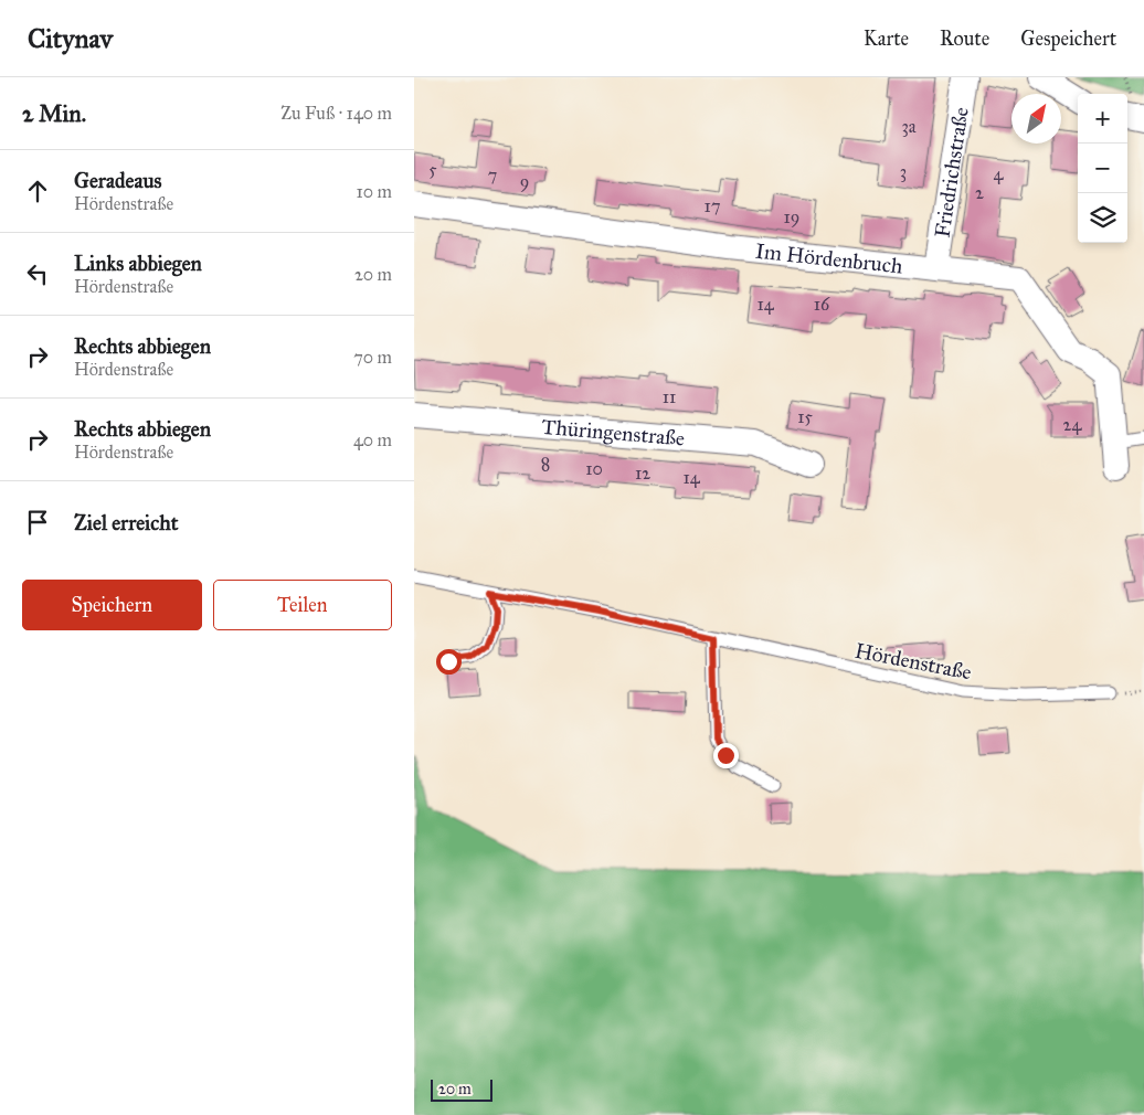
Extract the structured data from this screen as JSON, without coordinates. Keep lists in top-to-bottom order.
{
  "streets": {
    "street": ["Friedrichstraße", "Im Hördenbruch", "Thüringenstraße"],
    "lane": ["Hördenstraße"]
  },
  "crossings": [
    ["Friedrichstraße", "Im Hördenbruch"]
  ],
  "house_numbers": [
    "3a",
    "5",
    "3",
    "4",
    "7",
    "9",
    "2",
    "17",
    "19",
    "14",
    "16",
    "11",
    "15",
    "24",
    "8",
    "10",
    "12",
    "14"
  ],
  "scale_bar": "20 m",
  "north": "top right",
  "page": {
    "header": "Citynav",
    "nav": ["Karte", "Route", "Gespeichert"],
    "heading": ["2 Min.", "Zu Fuß · 140 m"],
    "map_buttons": ["+", "−"],
    "list": [
      ["Geradeaus", "Hördenstraße", "10 m"],
      ["Links abbiegen", "Hördenstraße", "20 m"],
      ["Rechts abbiegen", "Hördenstraße", "70 m"],
      ["Rechts abbiegen", "Hördenstraße", "40 m"],
      "Ziel erreicht"
    ],
    "buttons": ["Speichern", "Teilen"],
    "scale": "20 m"
  }
}
